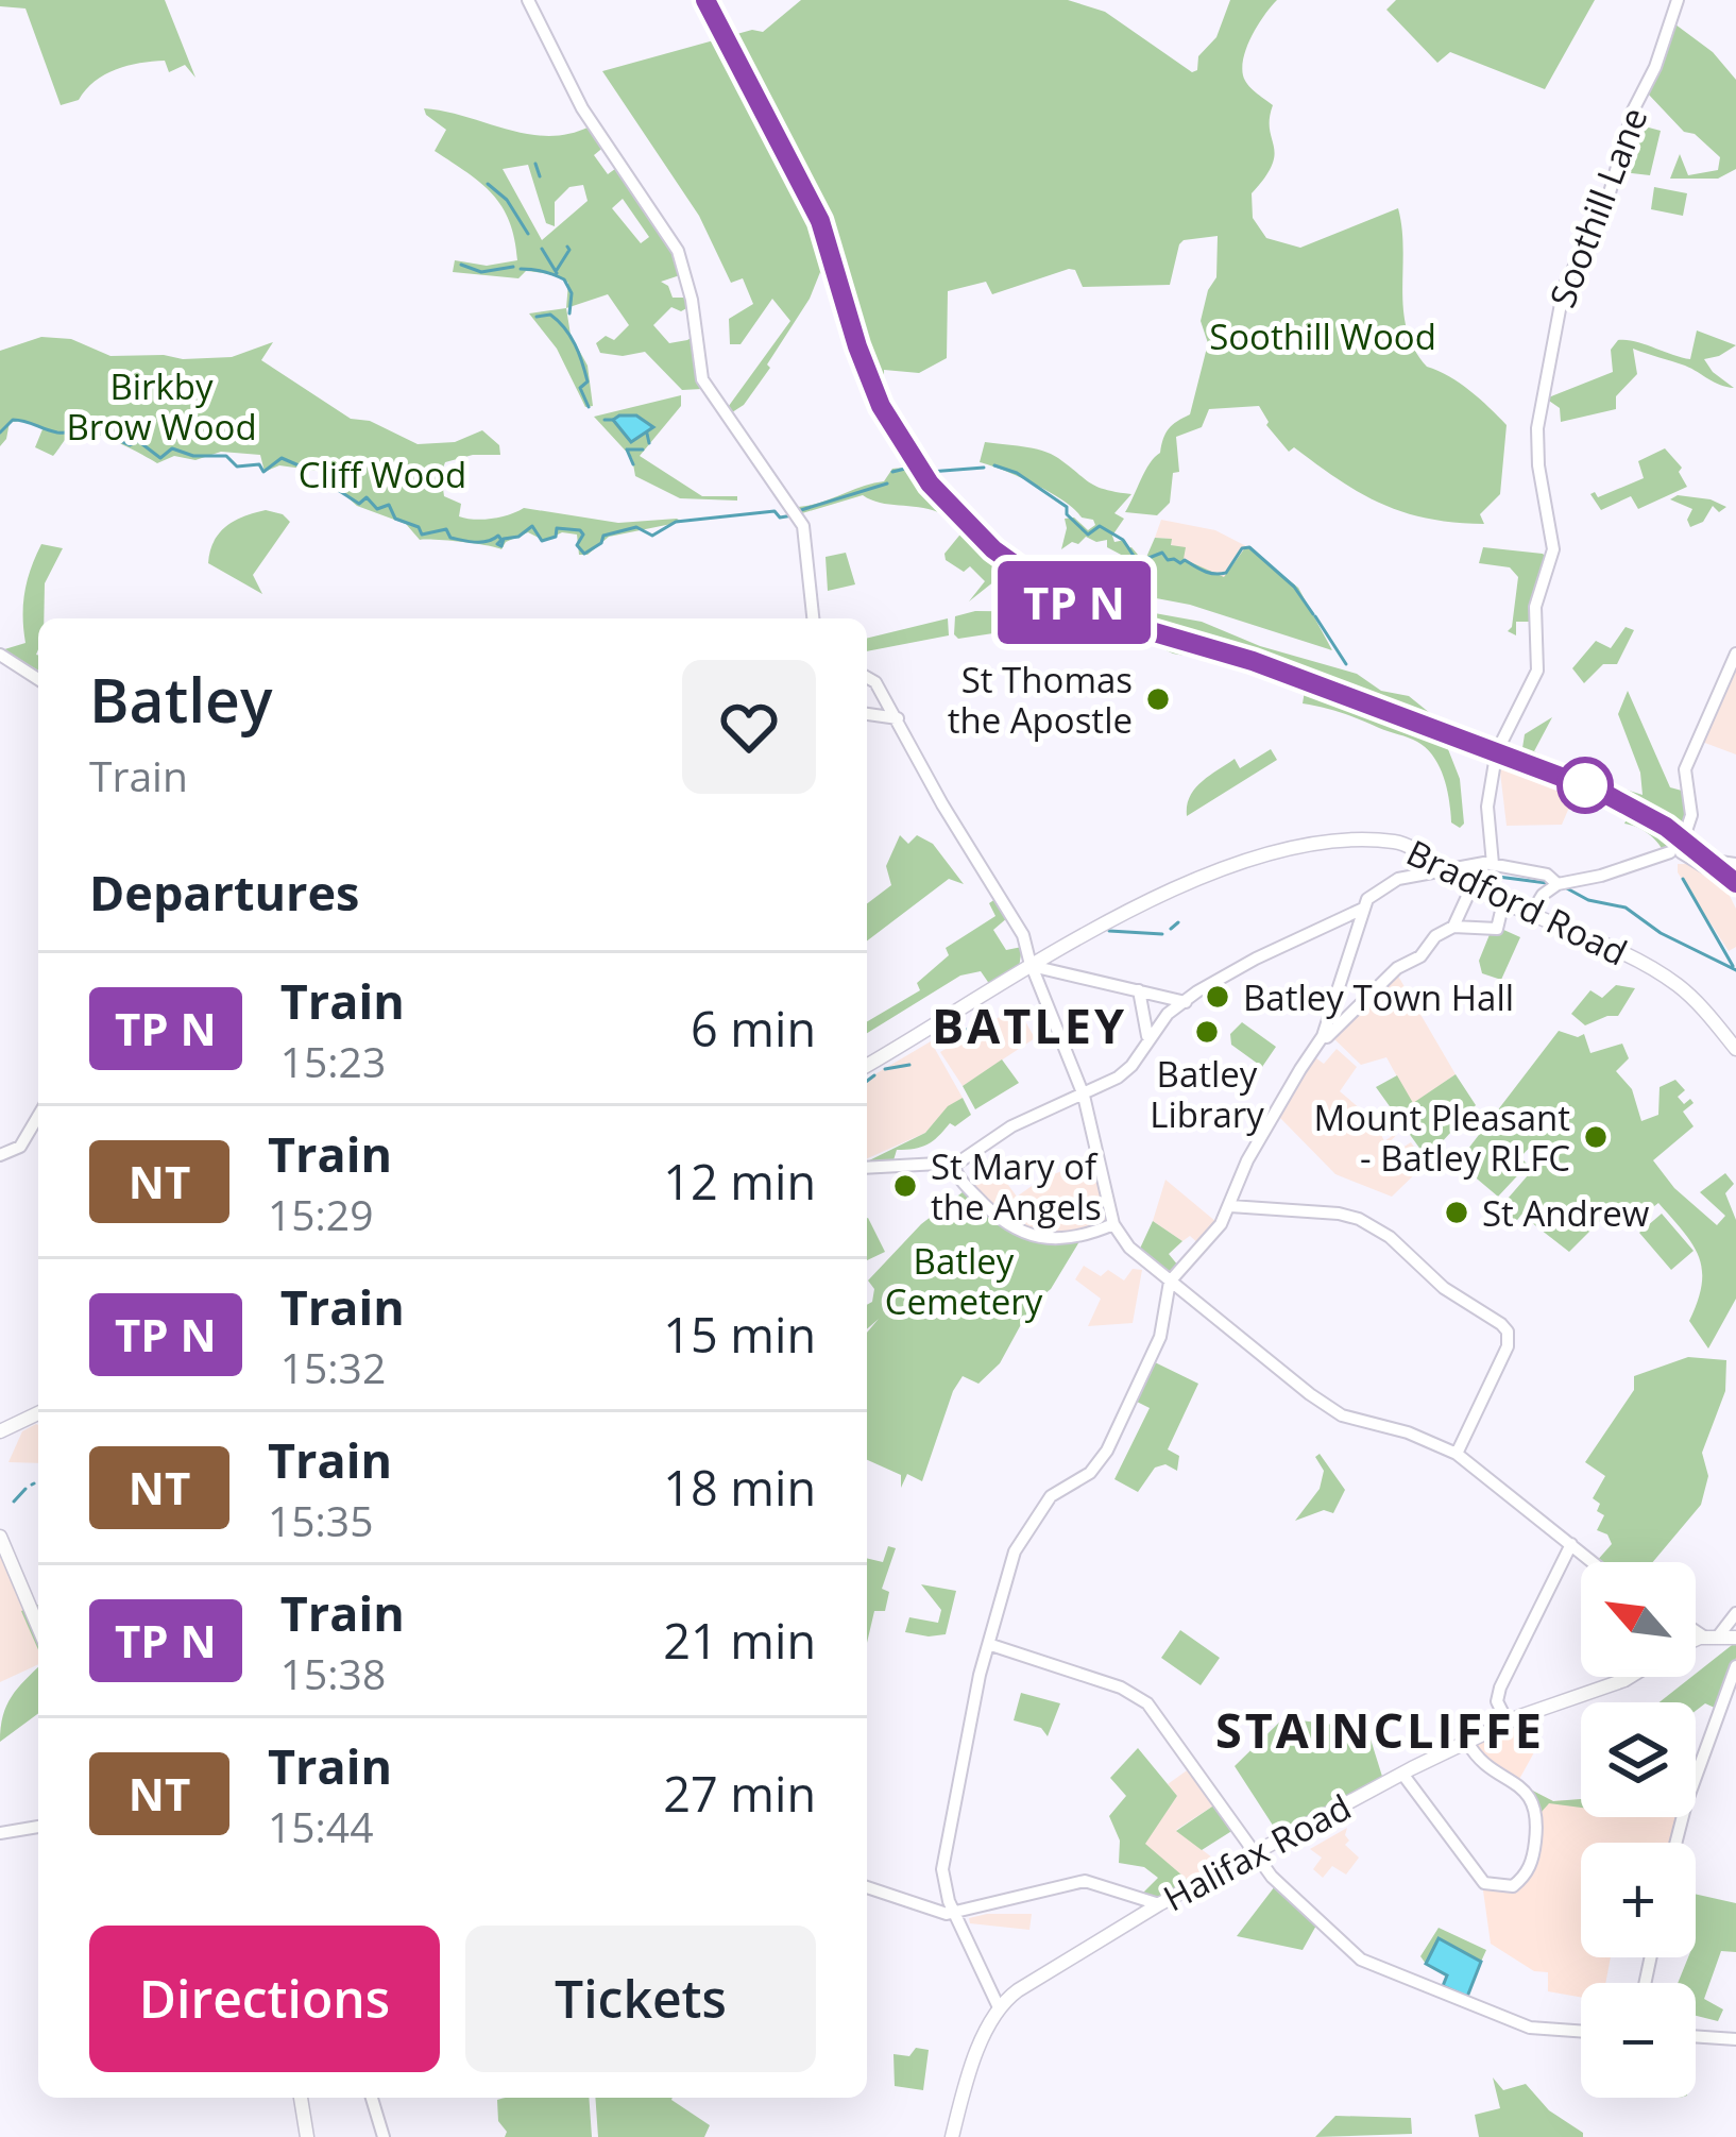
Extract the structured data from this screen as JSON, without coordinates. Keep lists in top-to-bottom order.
{
  "streets": {
    "main road": ["Bradford Road", "Halifax Road"],
    "street": ["Soothill Lane"]
  },
  "districts": ["BATLEY", "STAINCLIFFE"],
  "parks": [
    "Soothill Wood",
    "Birkby Brow Wood",
    "Cliff Wood",
    "Batley Cemetery"
  ],
  "places": [
    "St Thomas the Apostle",
    "Batley Town Hall",
    "Batley Library",
    "Mount Pleasant - Batley RLFC",
    "St Mary of the Angels",
    "St Andrew"
  ],
  "north": "top left",
  "page": {
    "on_map": "TP N",
    "heading": [
      ["Batley", "Train"],
      "Departures"
    ],
    "list": [
      {
        "mark": "TP N",
        "name": "Train",
        "note": "15:23",
        "value": "6 min"
      },
      {
        "mark": "NT",
        "name": "Train",
        "note": "15:29",
        "value": "12 min"
      },
      {
        "mark": "TP N",
        "name": "Train",
        "note": "15:32",
        "value": "15 min"
      },
      {
        "mark": "NT",
        "name": "Train",
        "note": "15:35",
        "value": "18 min"
      },
      {
        "mark": "TP N",
        "name": "Train",
        "note": "15:38",
        "value": "21 min"
      },
      {
        "mark": "NT",
        "name": "Train",
        "note": "15:44",
        "value": "27 min"
      }
    ],
    "map_buttons": ["+", "−"],
    "buttons": ["Directions", "Tickets"]
  }
}
